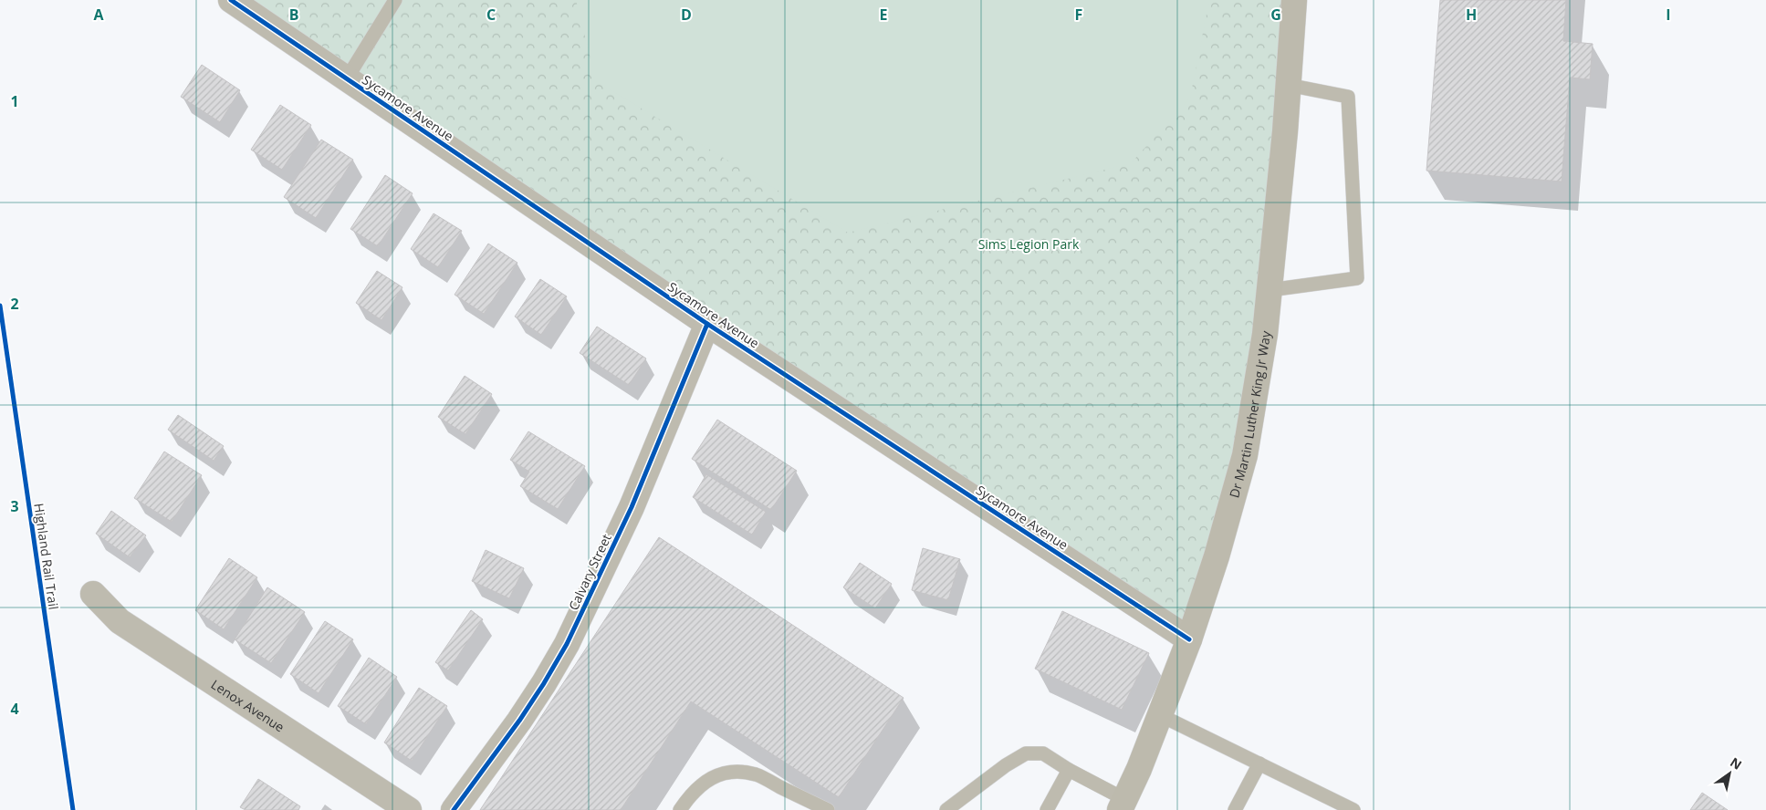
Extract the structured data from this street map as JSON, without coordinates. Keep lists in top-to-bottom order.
{
  "streets": {
    "main road": ["Dr Martin Luther King Jr Way"],
    "street": ["Sycamore Avenue", "Calvary Street", "Lenox Avenue"],
    "cycle path": ["Highland Rail Trail"]
  },
  "crossings": [
    ["Sycamore Avenue", "Dr Martin Luther King Jr Way"],
    ["Sycamore Avenue", "Calvary Street"]
  ],
  "parks": ["Sims Legion Park"],
  "north": "top right",
  "grid": {
    "columns": [
      "A",
      "B",
      "C",
      "D",
      "E",
      "F",
      "G",
      "H",
      "I"
    ],
    "rows": [
      "1",
      "2",
      "3",
      "4"
    ]
  }
}
